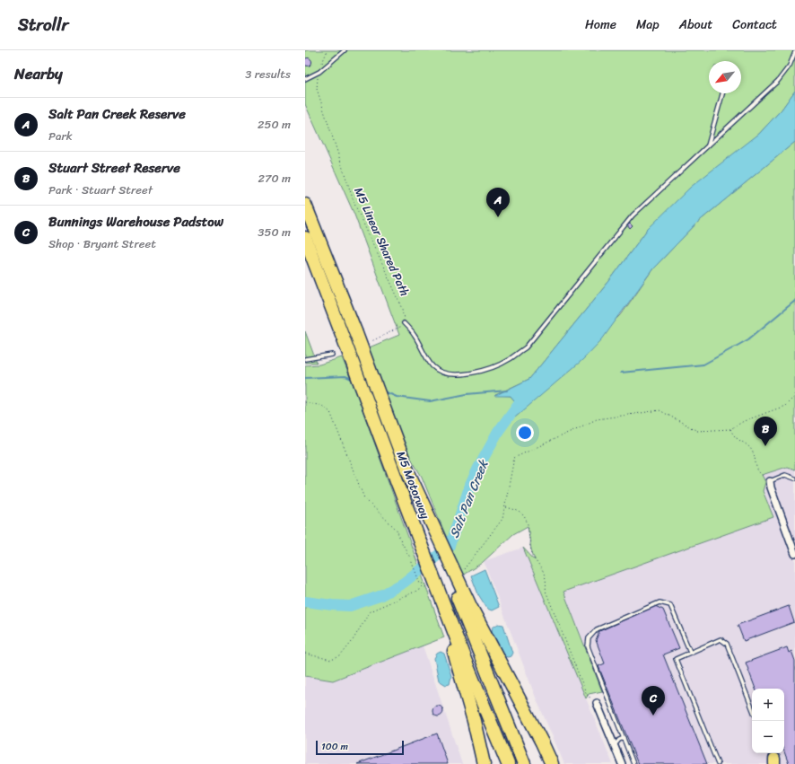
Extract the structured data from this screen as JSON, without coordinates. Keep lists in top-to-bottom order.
{
  "streets": {
    "highway": ["M5 Motorway"],
    "path": ["M5 Linear Shared Path"]
  },
  "water": ["Salt Pan Creek"],
  "scale_bar": "100 m",
  "north": "bottom left",
  "page": {
    "header": "Strollr",
    "nav": [
      "Home",
      "Map",
      "About",
      "Contact"
    ],
    "heading": ["Nearby", "3 results"],
    "list": [
      {
        "mark": "A",
        "name": "Salt Pan Creek Reserve",
        "note": "Park",
        "value": "250 m"
      },
      {
        "mark": "B",
        "name": "Stuart Street Reserve",
        "note": "Park · Stuart Street",
        "value": "270 m"
      },
      {
        "mark": "C",
        "name": "Bunnings Warehouse Padstow",
        "note": "Shop · Bryant Street",
        "value": "350 m"
      }
    ],
    "pins": ["A", "B", "C"],
    "map_buttons": ["+", "−"],
    "scale": "100 m"
  }
}
